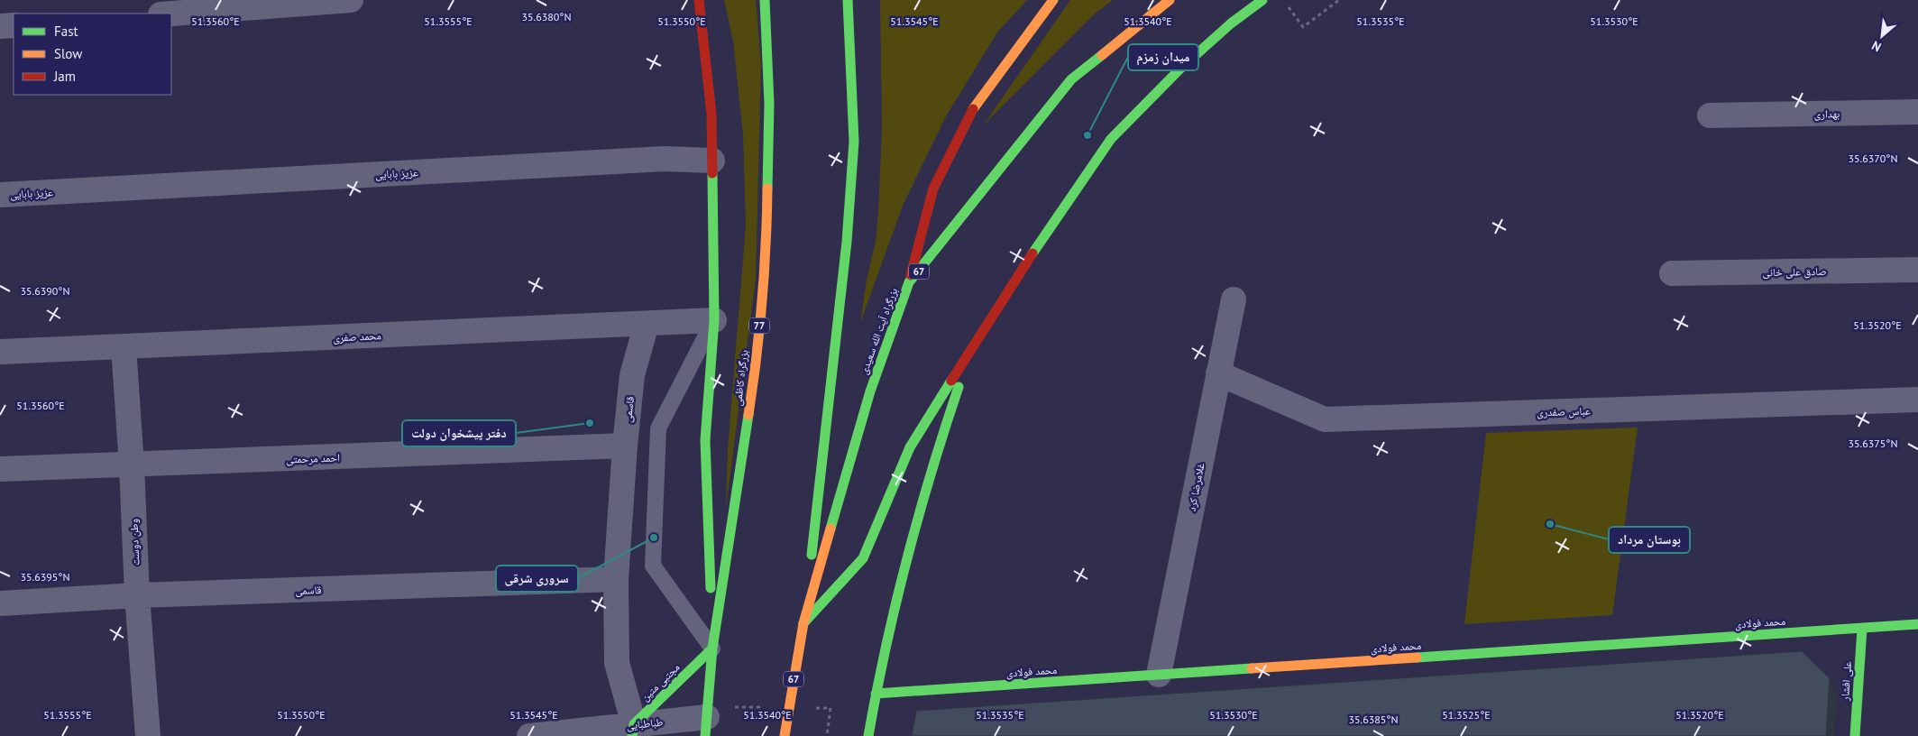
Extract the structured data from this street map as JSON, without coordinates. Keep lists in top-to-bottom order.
{
  "streets": {
    "main road": [
      "67",
      "77",
      "بزرگراه آیت الله سعیدی",
      "بزرگراه کاظمی",
      "محمد فولادی",
      "علی افشار",
      "مجتبی متین"
    ],
    "street": [
      "بهداری",
      "عزیز بابایی",
      "صادق علی خانی",
      "محمد صفری",
      "قاسمی",
      "عباس صفدری",
      "احمد مرحمتی",
      "غلامرضا کرد",
      "وطن دوست",
      "طباطبایی"
    ]
  },
  "crossings": [
    ["محمد صفری", "قاسمی"],
    ["محمد صفری", "وطن دوست"],
    ["بزرگراه کاظمی", "مجتبی متین"],
    ["قاسمی", "احمد مرحمتی"],
    ["قاسمی", "وطن دوست"],
    ["قاسمی", "مجتبی متین"],
    ["قاسمی", "طباطبایی"],
    ["عباس صفدری", "غلامرضا کرد"],
    ["احمد مرحمتی", "وطن دوست"],
    ["غلامرضا کرد", "محمد فولادی"],
    ["محمد فولادی", "علی افشار"],
    ["مجتبی متین", "طباطبایی"]
  ],
  "places": [
    "میدان زمزم",
    "دفتر پیشخوان دولت",
    "بوستان مرداد",
    "سروری شرقی"
  ],
  "legend": ["Fast", "Slow", "Jam"],
  "north": "bottom left",
  "coordinates": [
    "35.6380°N",
    "51.3560°E",
    "51.3555°E",
    "51.3550°E",
    "51.3545°E",
    "51.3540°E",
    "51.3535°E",
    "51.3530°E",
    "35.6370°N",
    "35.6390°N",
    "51.3520°E",
    "35.6375°N",
    "35.6395°N",
    "51.3525°E",
    "35.6385°N"
  ]
}
